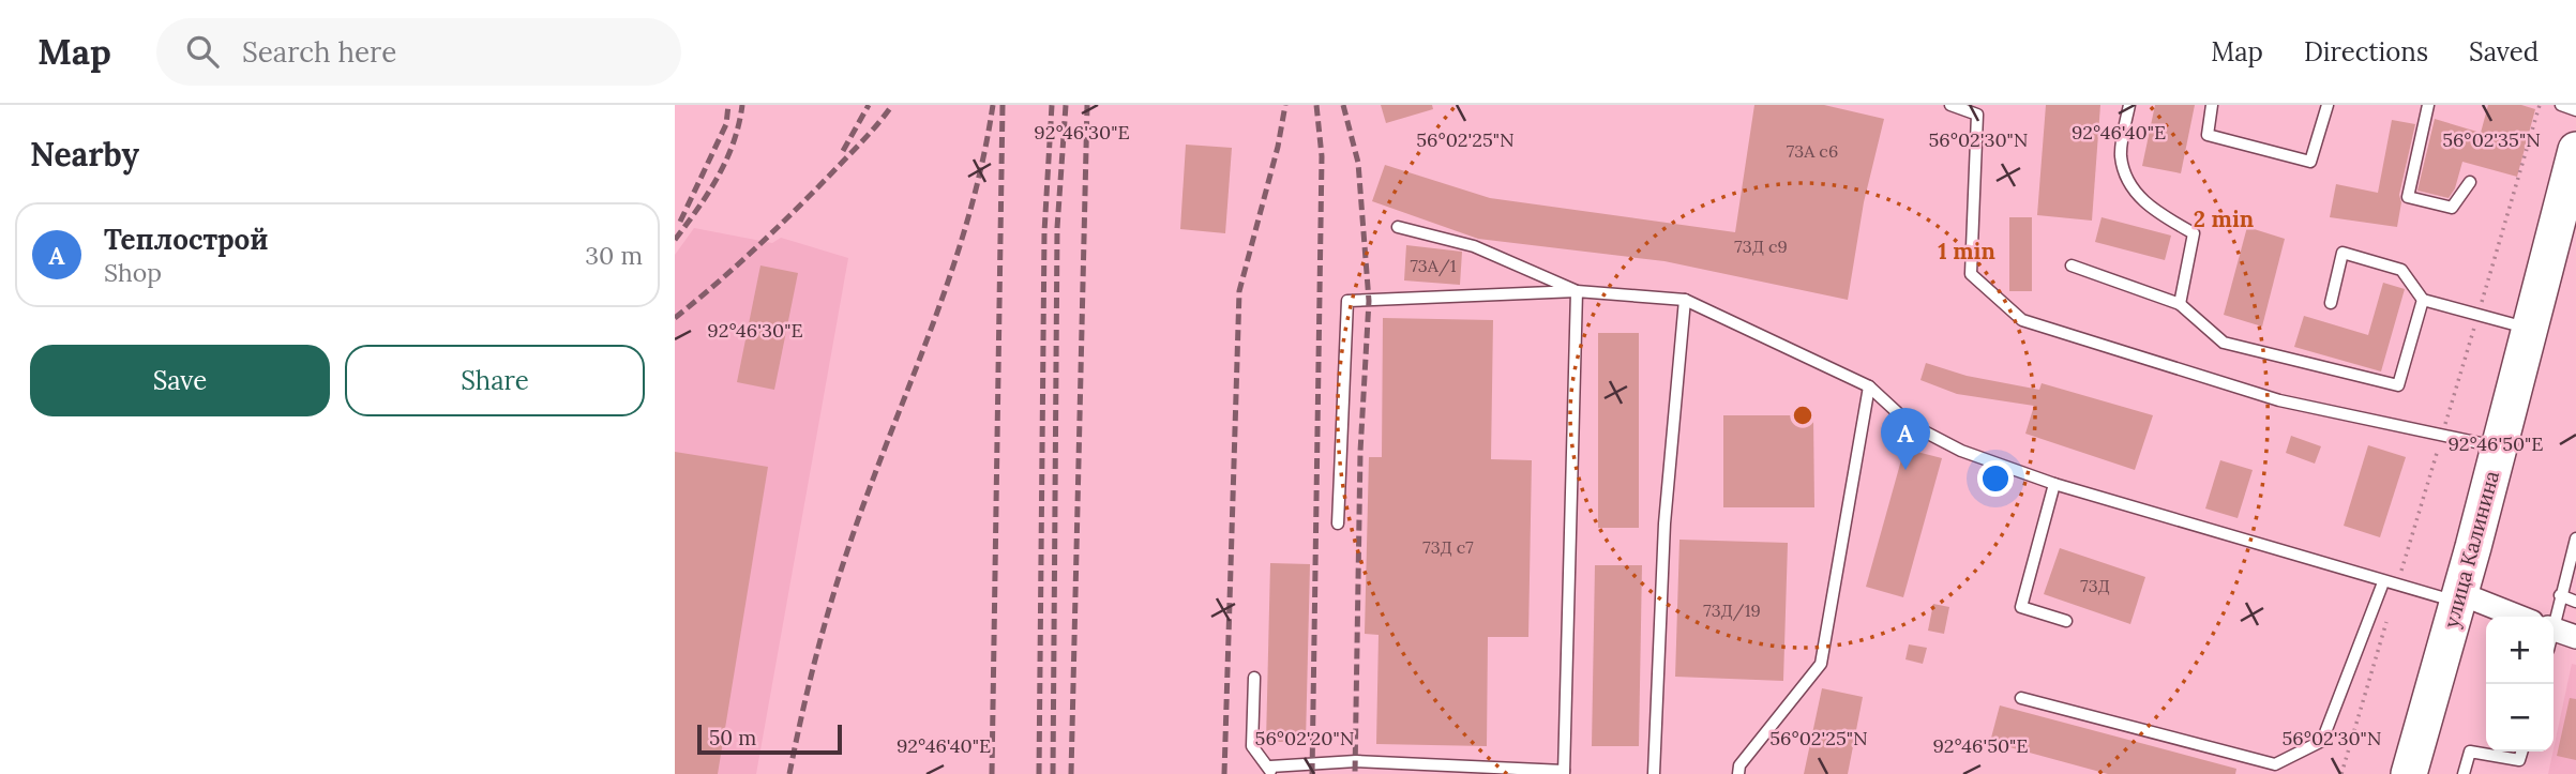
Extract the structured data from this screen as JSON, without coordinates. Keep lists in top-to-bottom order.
{
  "streets": {
    "main road": ["улица Калинина"]
  },
  "house_numbers": [
    "73А с6",
    "73Д с9",
    "73А/1",
    "73Д с7",
    "73Д",
    "73Д/19"
  ],
  "scale_bar": "50 m",
  "page": {
    "header": "Map",
    "search": "Search here",
    "nav": ["Map", "Directions", "Saved"],
    "heading": "Nearby",
    "list": [
      {
        "mark": "A",
        "name": "Теплострой",
        "note": "Shop",
        "value": "30 m"
      }
    ],
    "buttons": ["Save", "Share"],
    "pins": "A",
    "map_buttons": ["+", "−"],
    "scale": "50 m"
  },
  "coordinates": [
    "92°46'30\"E",
    "92°46'40\"E",
    "56°02'25\"N",
    "56°02'30\"N",
    "56°02'35\"N",
    "92°46'50\"E",
    "56°02'20\"N"
  ],
  "rings": ["2 min", "1 min"]
}
